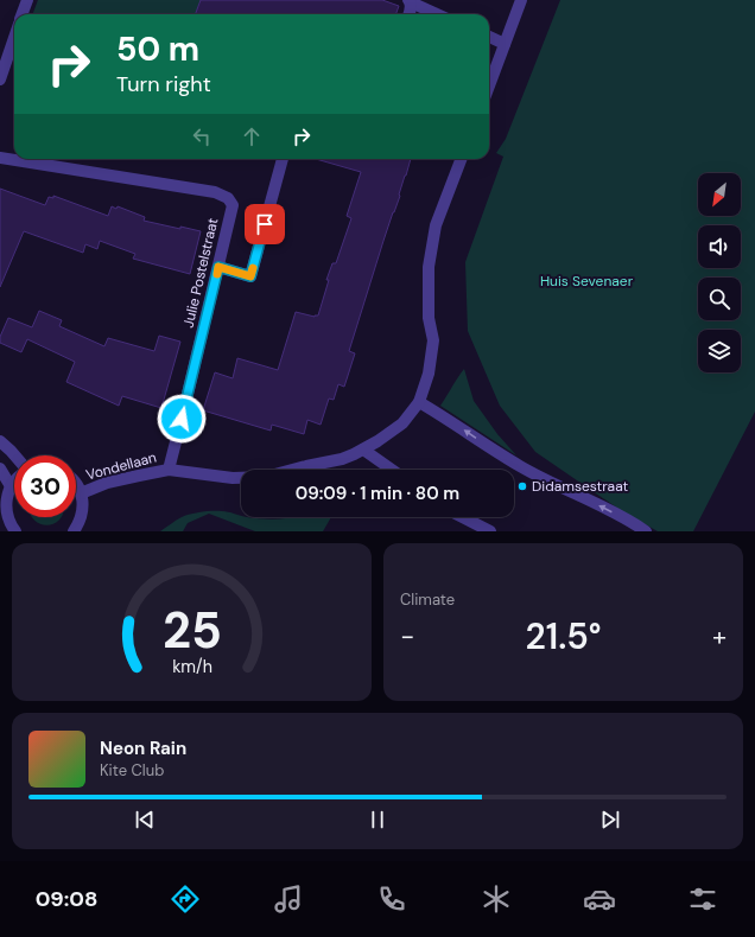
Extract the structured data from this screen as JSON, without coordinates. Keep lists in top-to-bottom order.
{
  "streets": {
    "street": ["Julie Postelstraat", "Vondellaan"]
  },
  "crossings": [
    ["Julie Postelstraat", "Vondellaan"]
  ],
  "parks": ["Huis Sevenaer"],
  "places": ["Didamsestraat"],
  "north": "bottom left",
  "page": {
    "turn": ["50 m", "Turn right"],
    "limit": "30",
    "trip": "09:09 · 1 min · 80 m",
    "tile": "Climate",
    "heat": ["−", "21.5°", "+"],
    "song": ["Neon Rain", "Kite Club"],
    "tabs": "09:08",
    "gauge": ["25", "km/h"]
  }
}
